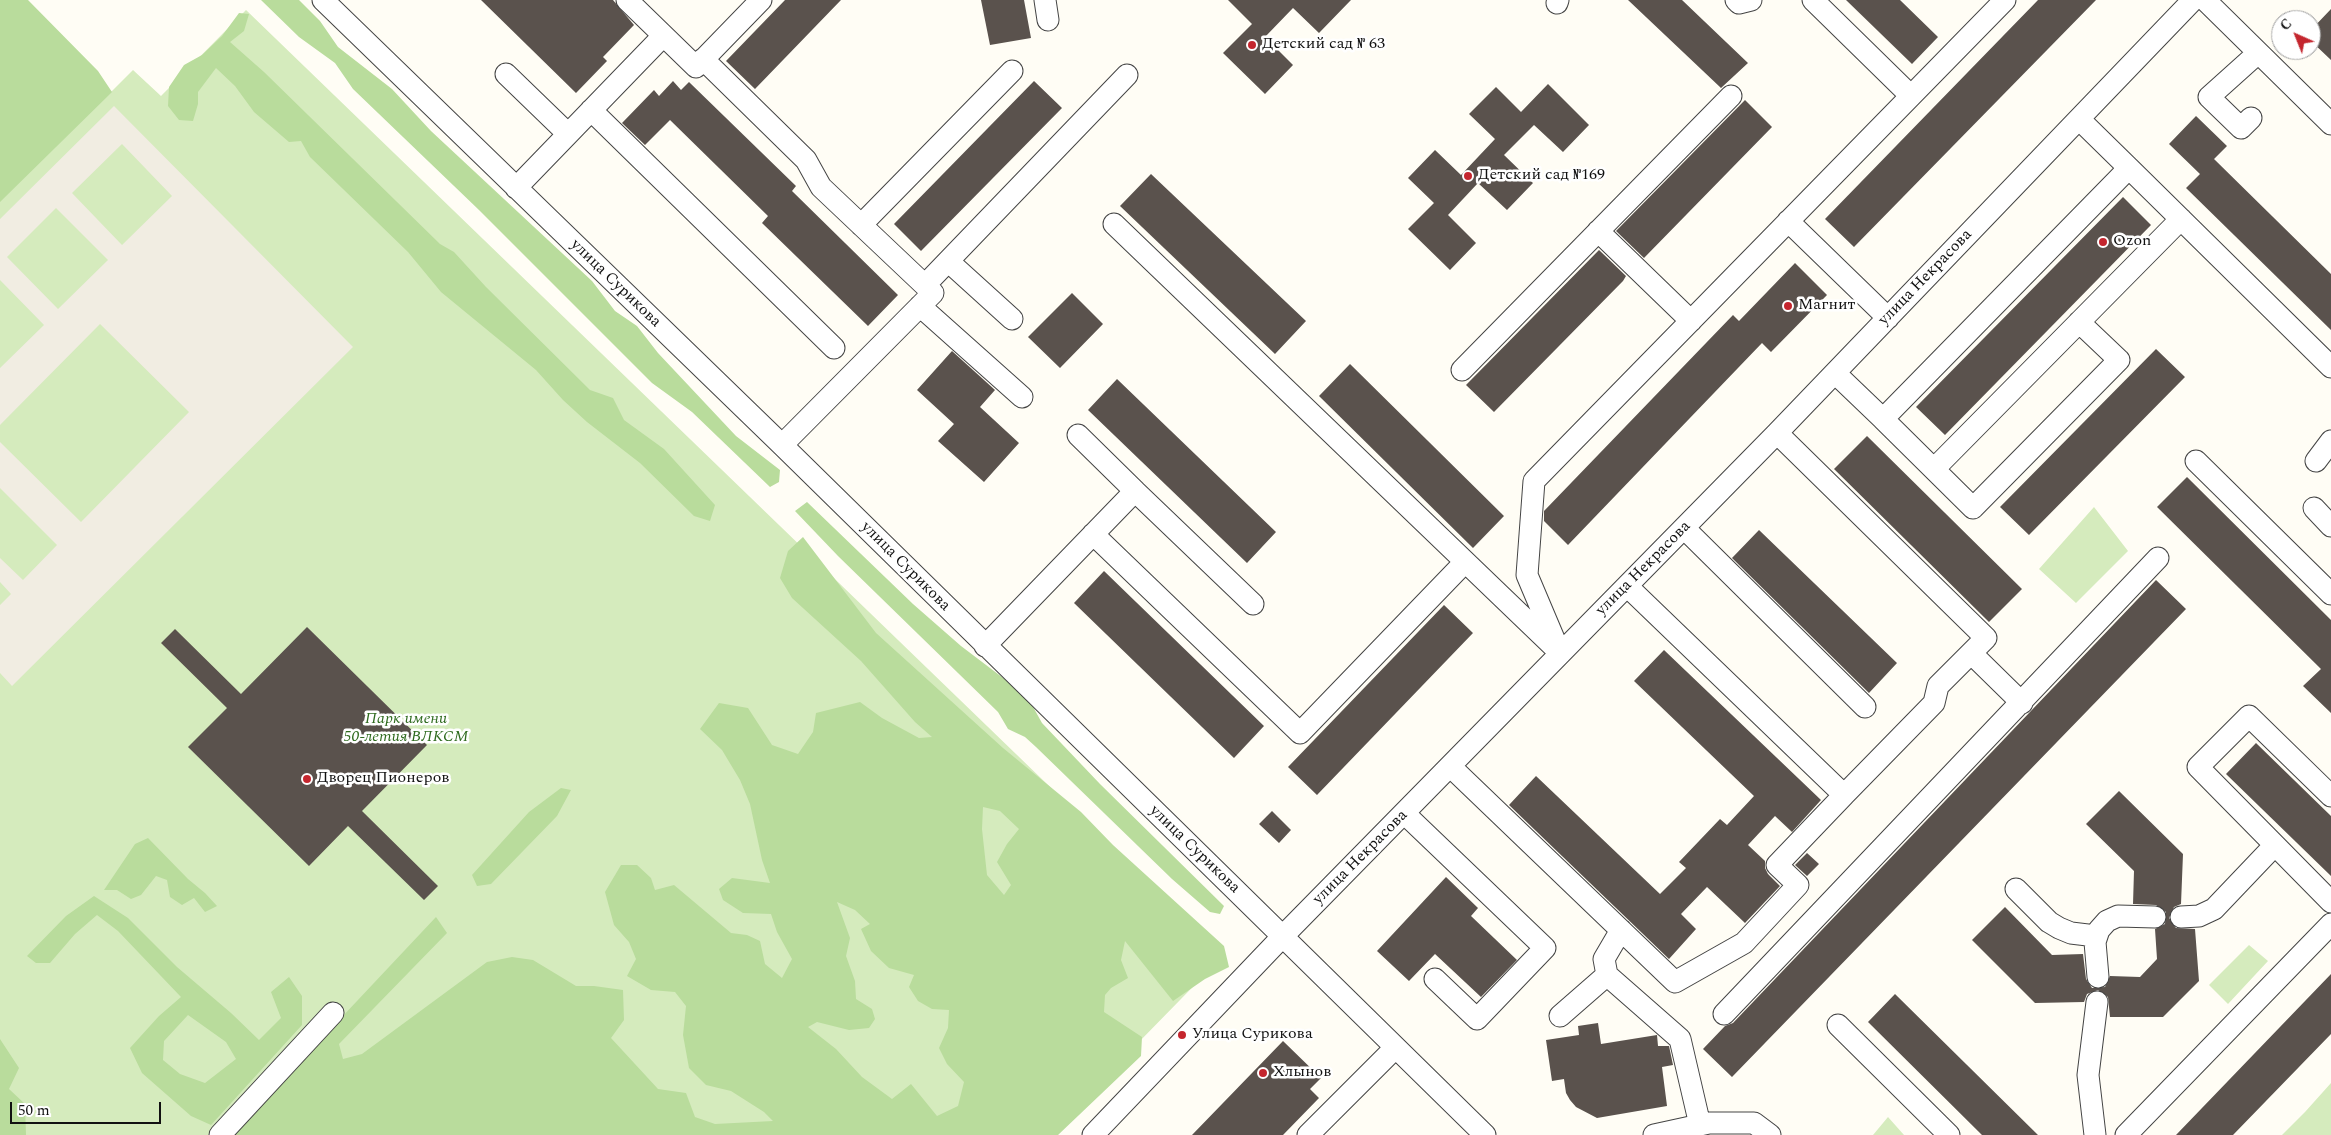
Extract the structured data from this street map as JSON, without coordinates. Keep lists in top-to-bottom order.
{
  "streets": {
    "street": ["улица Некрасова", "улица Сурикова"]
  },
  "crossings": [
    ["улица Некрасова", "улица Сурикова"]
  ],
  "parks": ["Парк имени 50-летия ВЛКСМ"],
  "places": [
    "Детский сад № 63",
    "Детский сад №169",
    "Ozon",
    "Магнит",
    "Дворец Пионеров",
    "Улица Сурикова",
    "Хлынов"
  ],
  "scale_bar": "50 m",
  "north": "top left"
}
